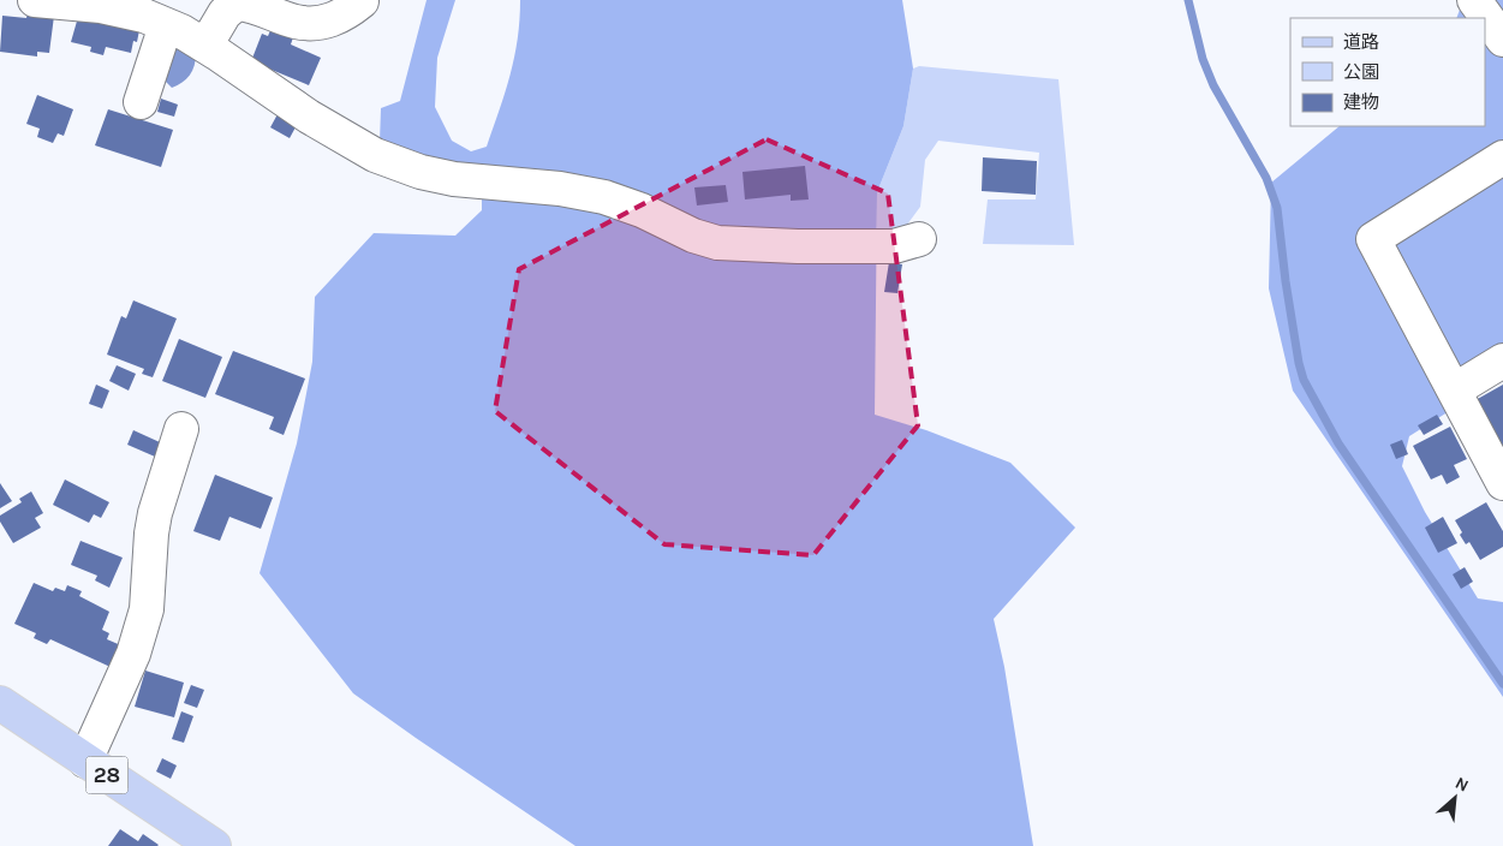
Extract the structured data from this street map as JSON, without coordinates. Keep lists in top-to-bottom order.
{
  "streets": {
    "main road": ["28"]
  },
  "legend": ["道路", "公園", "建物"],
  "north": "top right"
}
